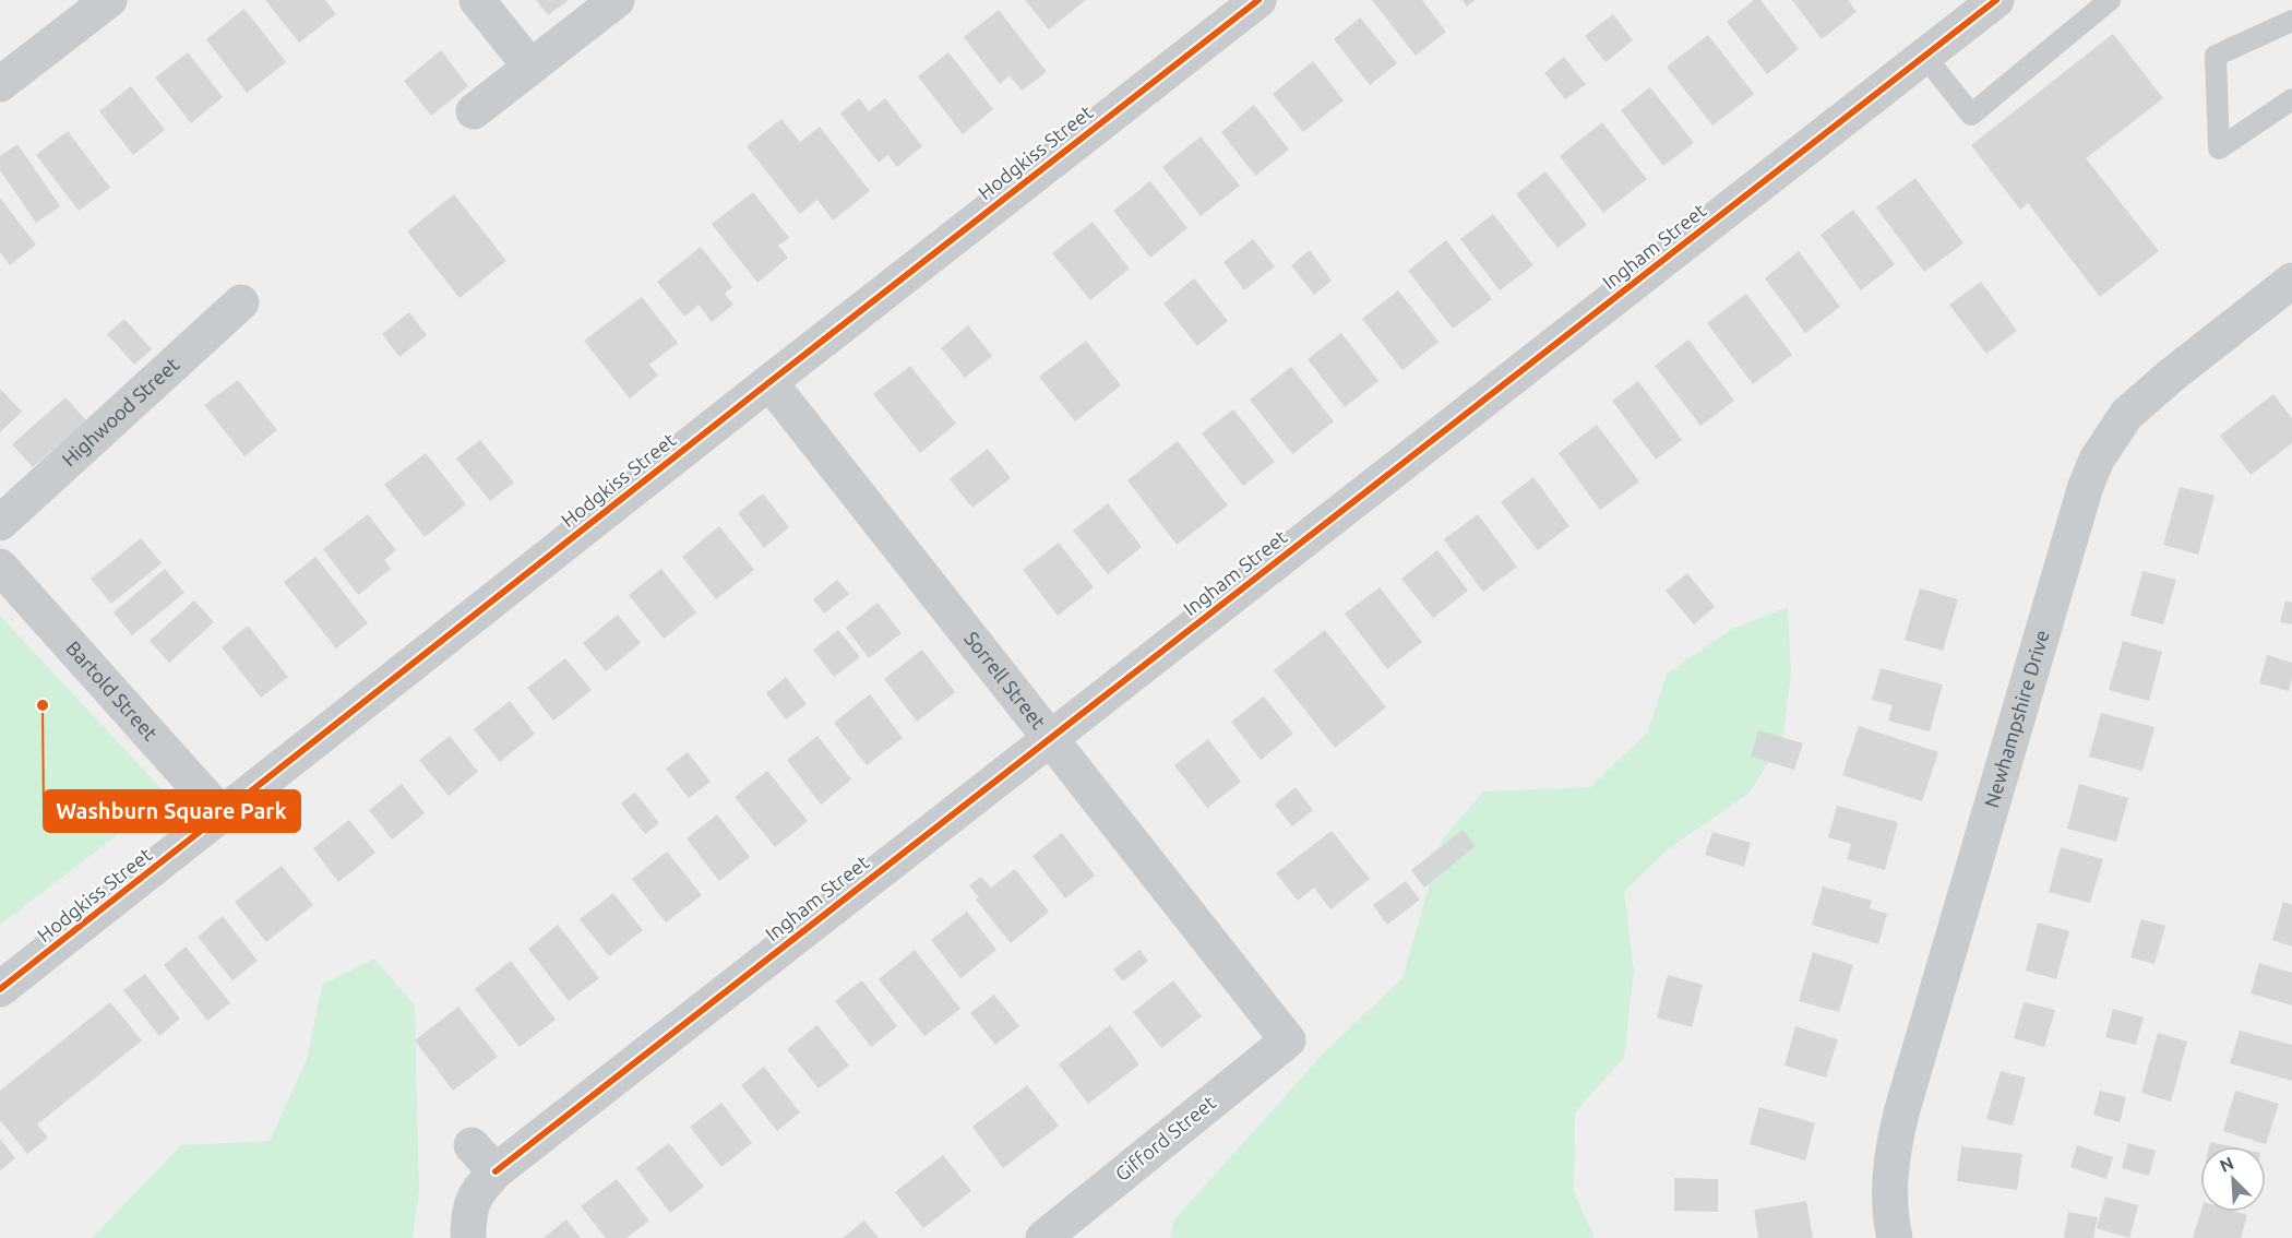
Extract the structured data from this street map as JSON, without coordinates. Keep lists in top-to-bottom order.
{
  "streets": {
    "street": [
      "Hodgkiss Street",
      "Ingham Street",
      "Highwood Street",
      "Sorrell Street",
      "Bartold Street",
      "Newhampshire Drive",
      "Gifford Street"
    ]
  },
  "crossings": [
    ["Hodgkiss Street", "Sorrell Street"],
    ["Hodgkiss Street", "Bartold Street"],
    ["Ingham Street", "Sorrell Street"],
    ["Sorrell Street", "Gifford Street"]
  ],
  "places": ["Washburn Square Park"],
  "north": "top left"
}
